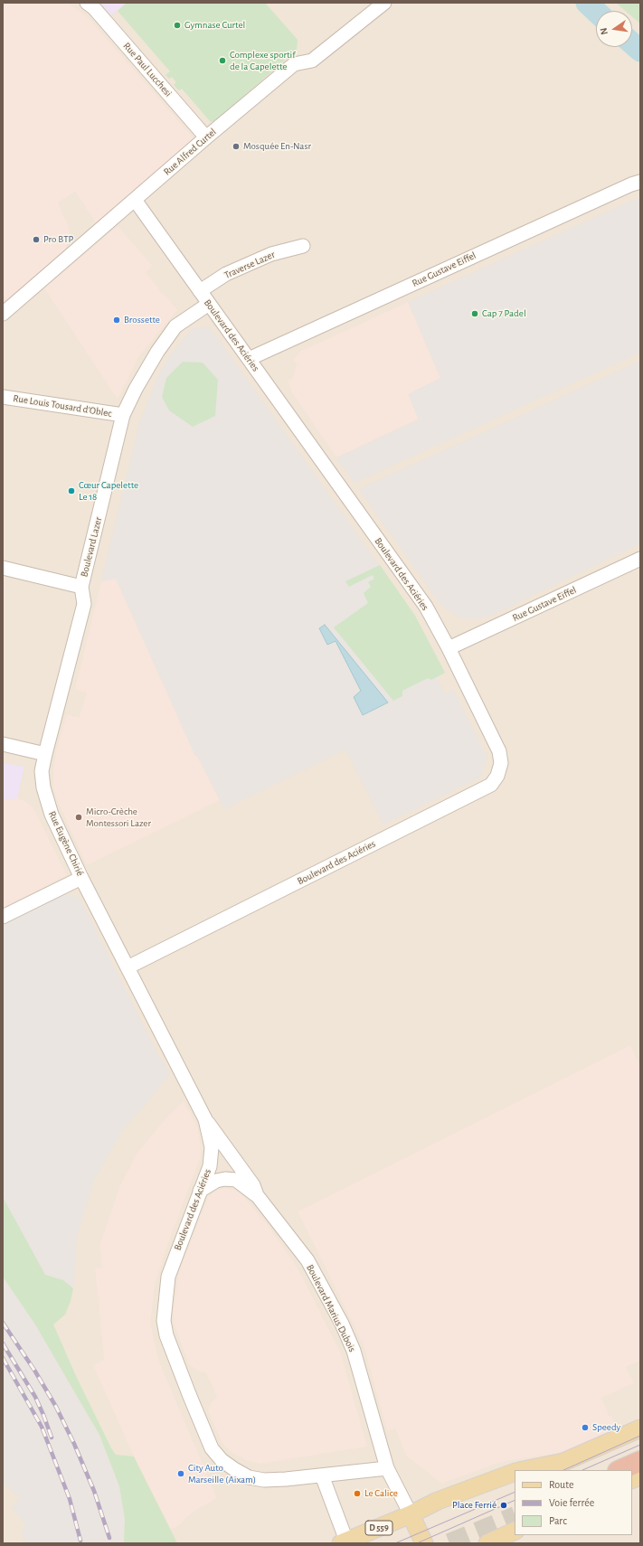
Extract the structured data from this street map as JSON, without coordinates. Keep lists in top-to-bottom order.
{
  "streets": {
    "main road": ["D 559"],
    "street": [
      "Rue Paul Lucchesi",
      "Rue Alfred Curtel",
      "Traverse Lazer",
      "Rue Gustave Eiffel",
      "Boulevard des Aciéries",
      "Rue Louis Tousard d'Oblec",
      "Boulevard Lazer",
      "Rue Eugène Chirié",
      "Boulevard Marius Dubois"
    ]
  },
  "crossings": [
    ["Rue Paul Lucchesi", "Rue Alfred Curtel"],
    ["Rue Alfred Curtel", "Boulevard des Aciéries"],
    ["Traverse Lazer", "Boulevard des Aciéries"],
    ["Rue Gustave Eiffel", "Boulevard des Aciéries"],
    ["Boulevard des Aciéries", "Boulevard Lazer"],
    ["Boulevard des Aciéries", "Rue Eugène Chirié"],
    ["Boulevard des Aciéries", "Boulevard Marius Dubois"],
    ["Rue Louis Tousard d'Oblec", "Boulevard Lazer"],
    ["Boulevard Lazer", "Rue Eugène Chirié"],
    ["Boulevard Marius Dubois", "D 559"]
  ],
  "places": [
    "Gymnase Curtel",
    "Complexe sportif de la Capelette",
    "Mosquée En-Nasr",
    "Pro BTP",
    "Cap 7 Padel",
    "Brossette",
    "Cœur Capelette Le 18",
    "Micro-Crèche Montessori Lazer",
    "Speedy",
    "City Auto Marseille (Aixam)",
    "Le Calice",
    "Place Ferrié"
  ],
  "legend": ["Route", "Voie ferrée", "Parc"],
  "north": "left"
}
